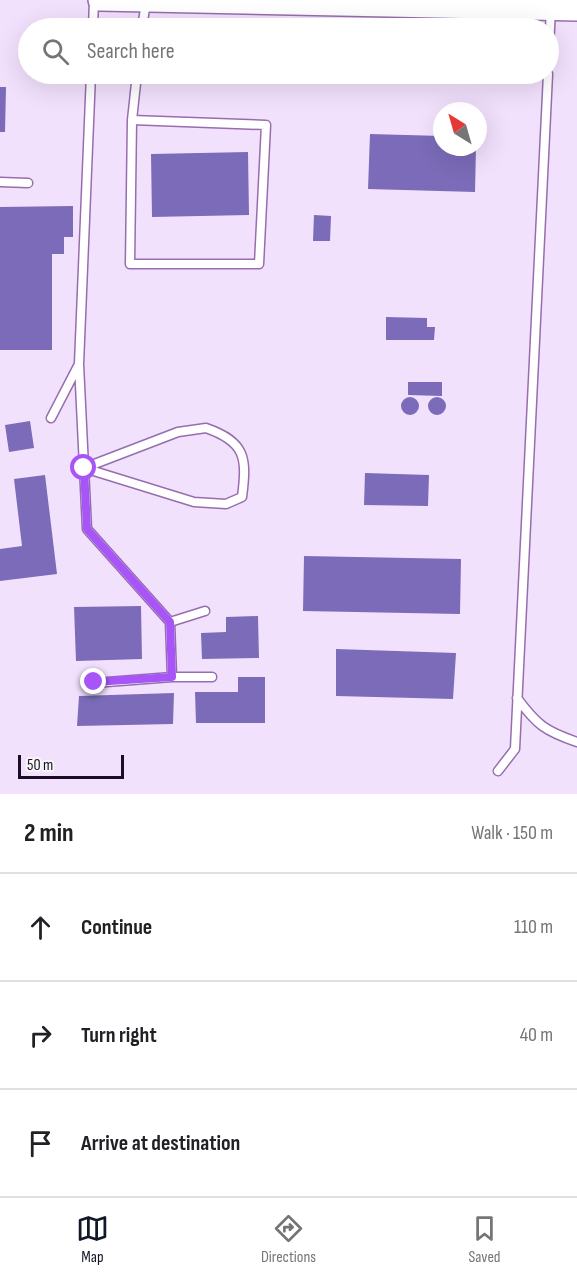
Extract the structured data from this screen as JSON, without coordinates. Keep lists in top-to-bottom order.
{
  "scale_bar": "50 m",
  "north": "top left",
  "page": {
    "search": "Search here",
    "scale": "50 m",
    "heading": ["2 min", "Walk · 150 m"],
    "list": [
      ["Continue", "110 m"],
      ["Turn right", "40 m"],
      "Arrive at destination"
    ],
    "nav": ["Map", "Directions", "Saved"]
  }
}
